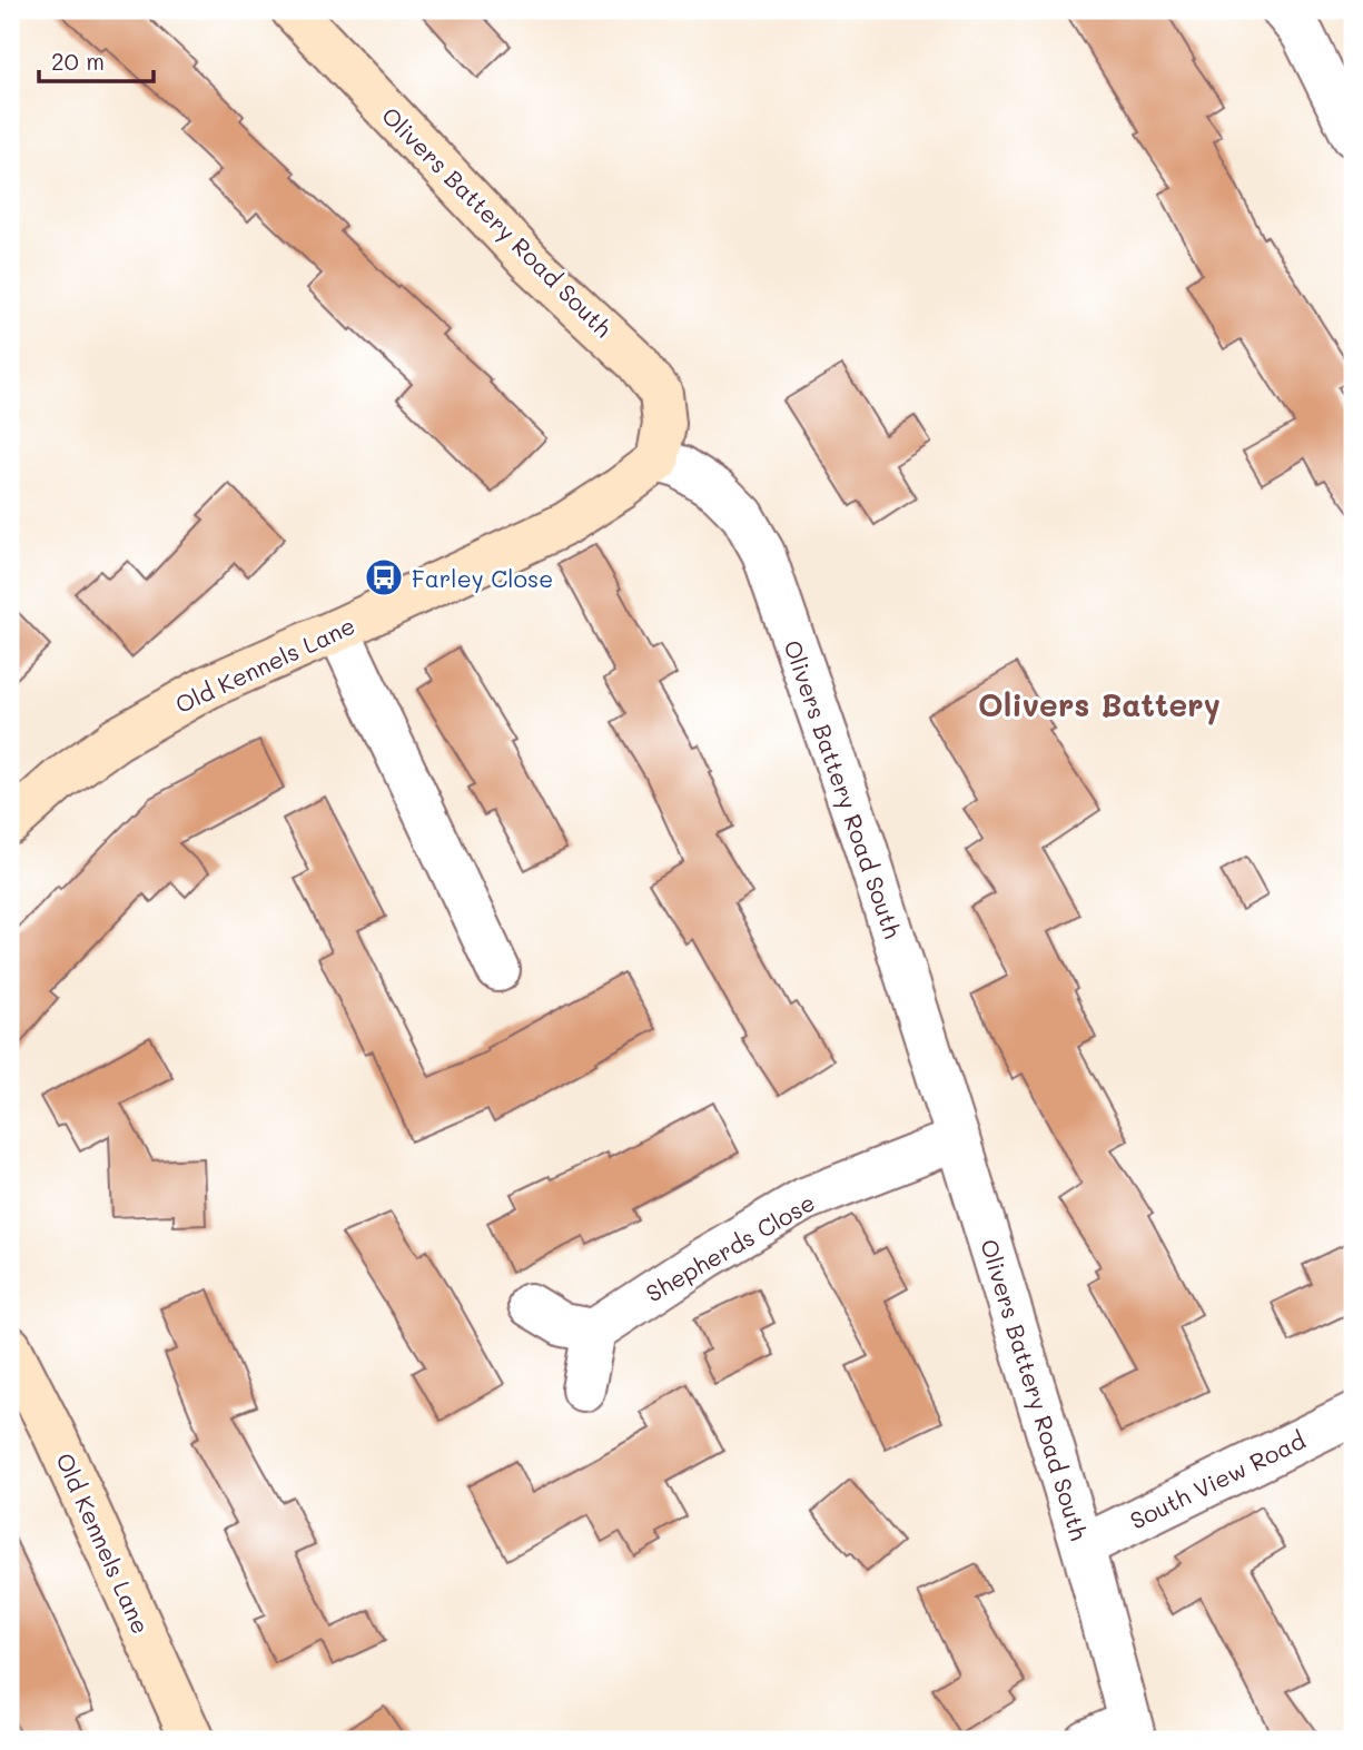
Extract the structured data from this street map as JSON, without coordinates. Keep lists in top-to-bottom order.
{
  "streets": {
    "street": [
      "Olivers Battery Road South",
      "Old Kennels Lane",
      "Shepherds Close",
      "South View Road"
    ]
  },
  "crossings": [
    ["Olivers Battery Road South", "Old Kennels Lane"],
    ["Olivers Battery Road South", "Shepherds Close"],
    ["Olivers Battery Road South", "South View Road"]
  ],
  "districts": ["Olivers Battery"],
  "places": {
    "bus stop": ["Farley Close"]
  },
  "scale_bar": "20 m"
}
